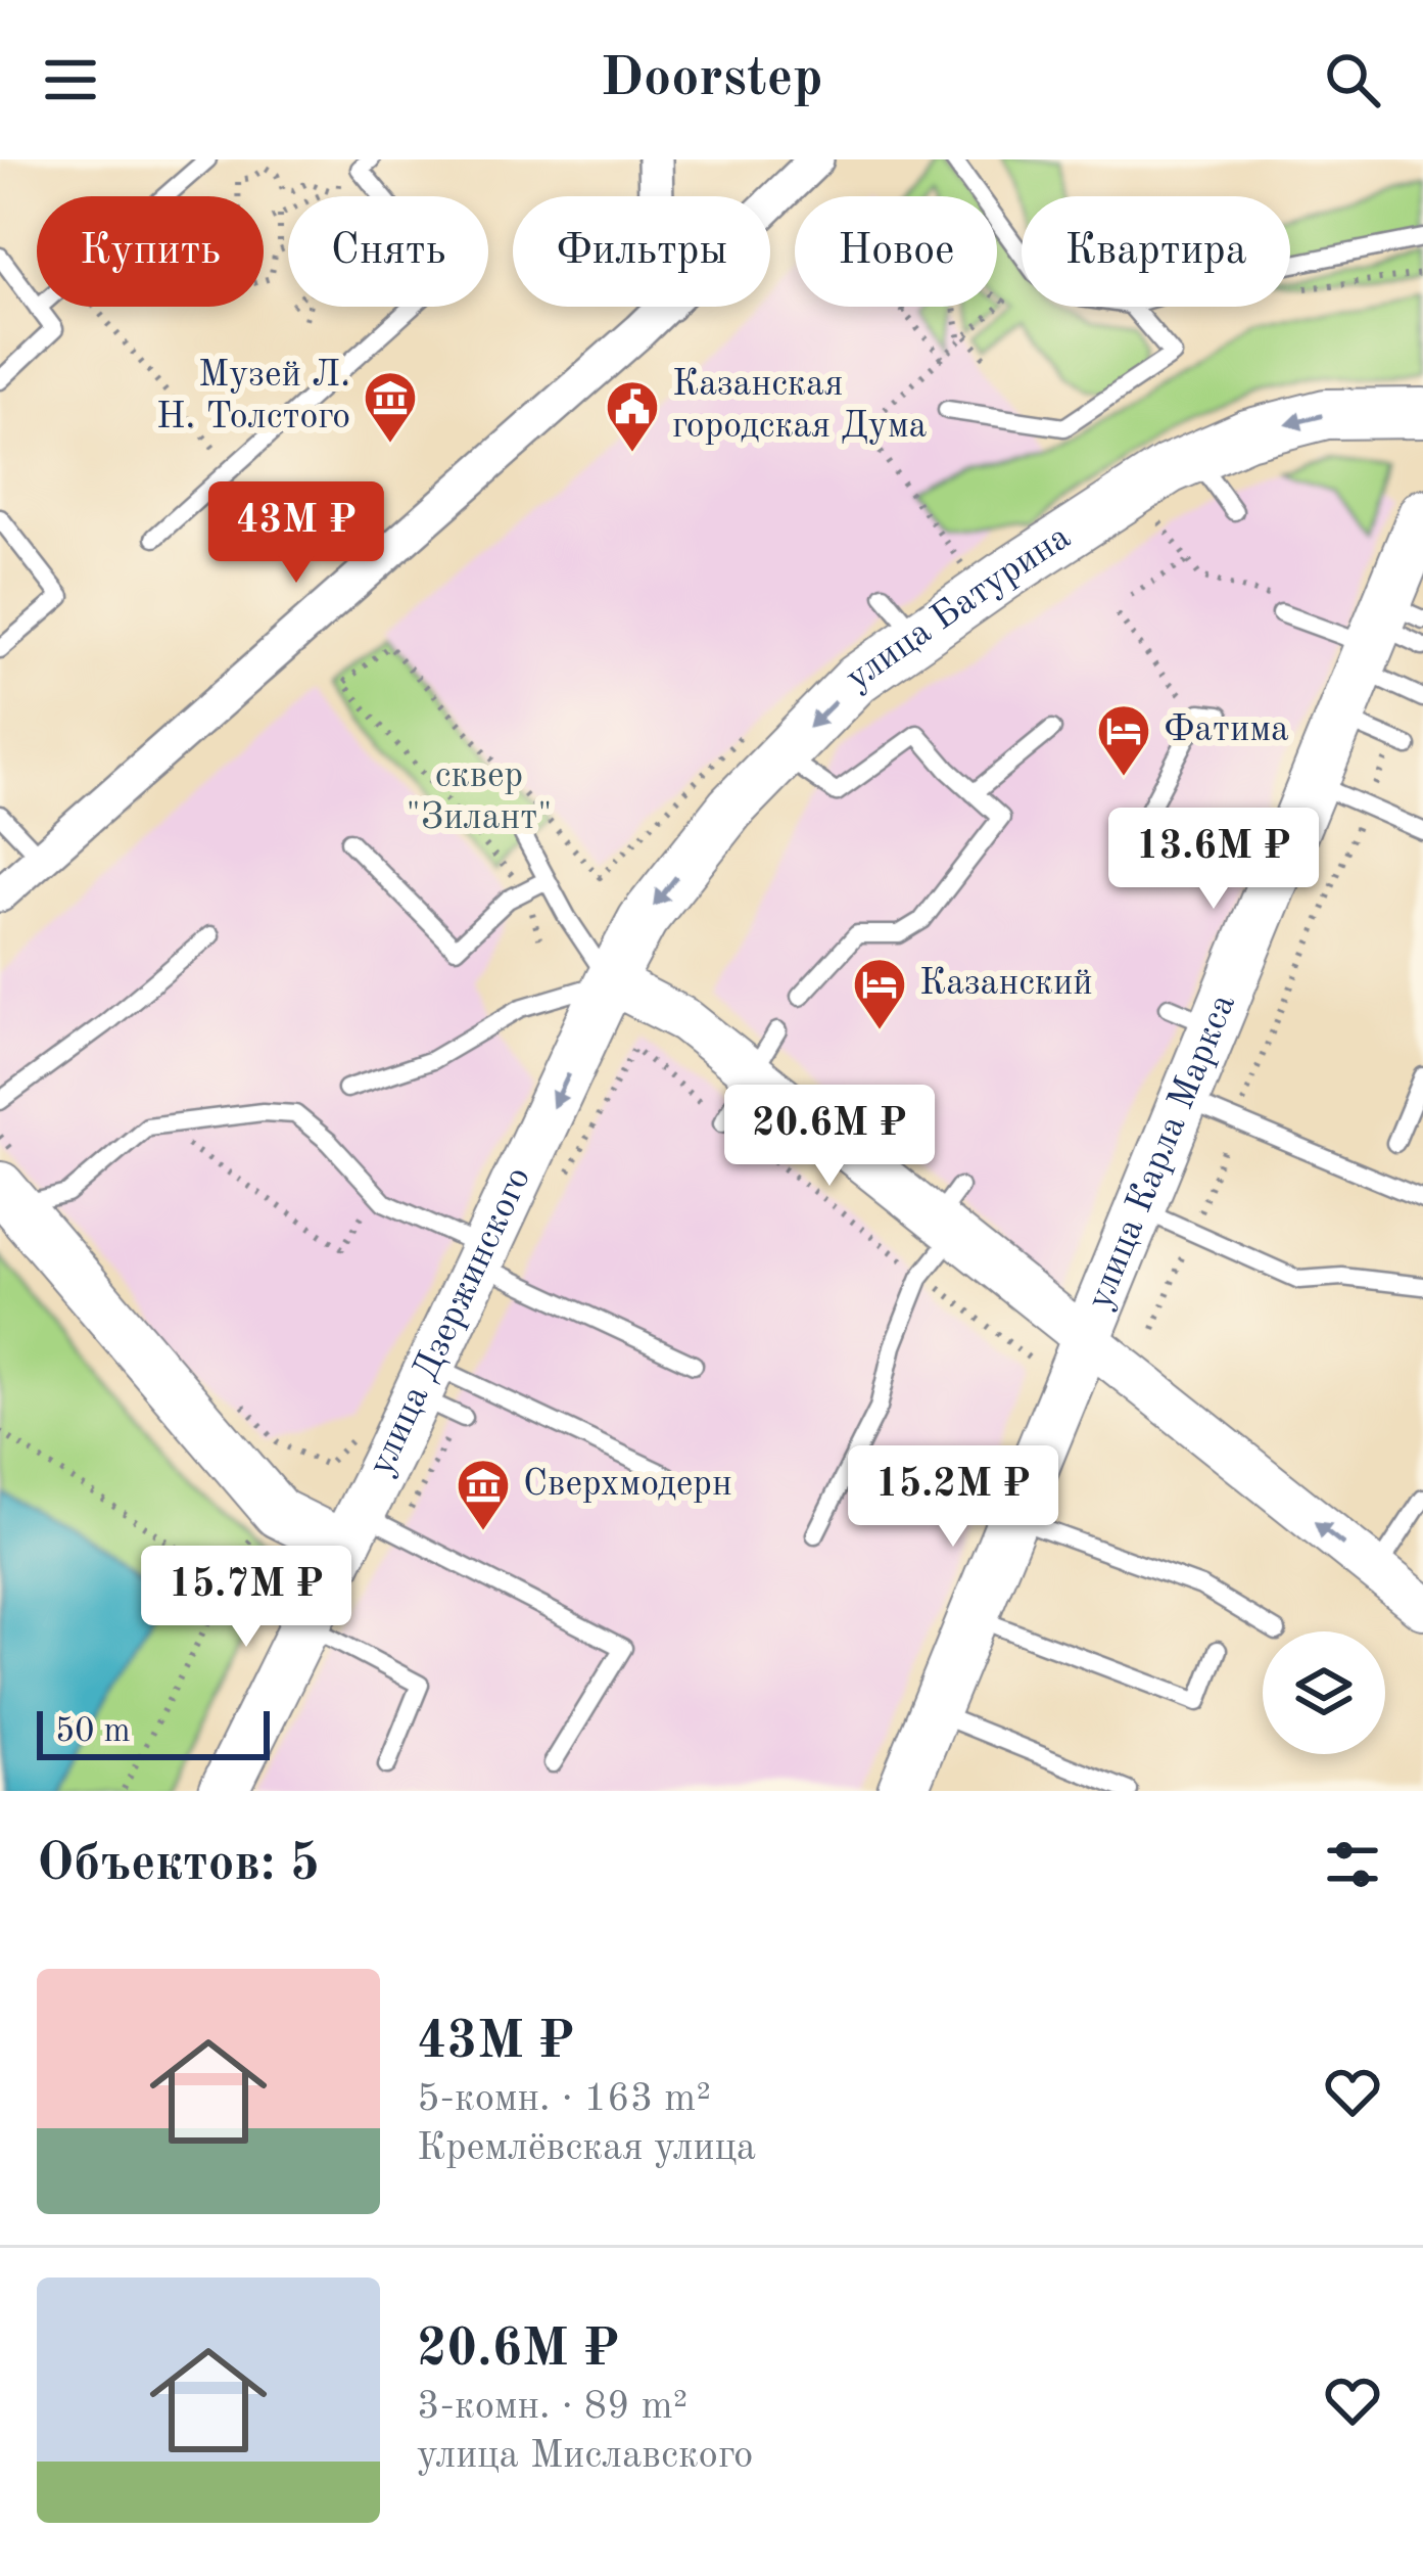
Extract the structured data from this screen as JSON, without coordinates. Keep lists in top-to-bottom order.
{
  "streets": {
    "main road": ["улица Батурина", "улица Карла Маркса", "улица Дзержинского"]
  },
  "crossings": [
    ["улица Батурина", "улица Дзержинского"]
  ],
  "one_way": ["улица Батурина"],
  "parks": ["сквер \"Зилант\""],
  "places": {
    "museum": ["Музей Л. Н. Толстого", "Сверхмодерн"],
    "public building": ["Казанская городская Дума"],
    "hotel": ["Фатима", "Казанский"]
  },
  "scale_bar": "50 m",
  "page": {
    "header": "Doorstep",
    "chip": [
      "Купить",
      "Снять",
      "Фильтры",
      "Новое",
      "Квартира"
    ],
    "price": [
      "43M ₽",
      "13.6M ₽",
      "20.6M ₽",
      "15.2M ₽",
      "15.7M ₽"
    ],
    "scale": "50 m",
    "heading": "Объектов: 5",
    "list": [
      {
        "name": "43M ₽",
        "note": "5-комн. · 163 m² · Кремлёвская улица"
      },
      {
        "name": "20.6M ₽",
        "note": "3-комн. · 89 m² · улица Миславского"
      }
    ]
  }
}
